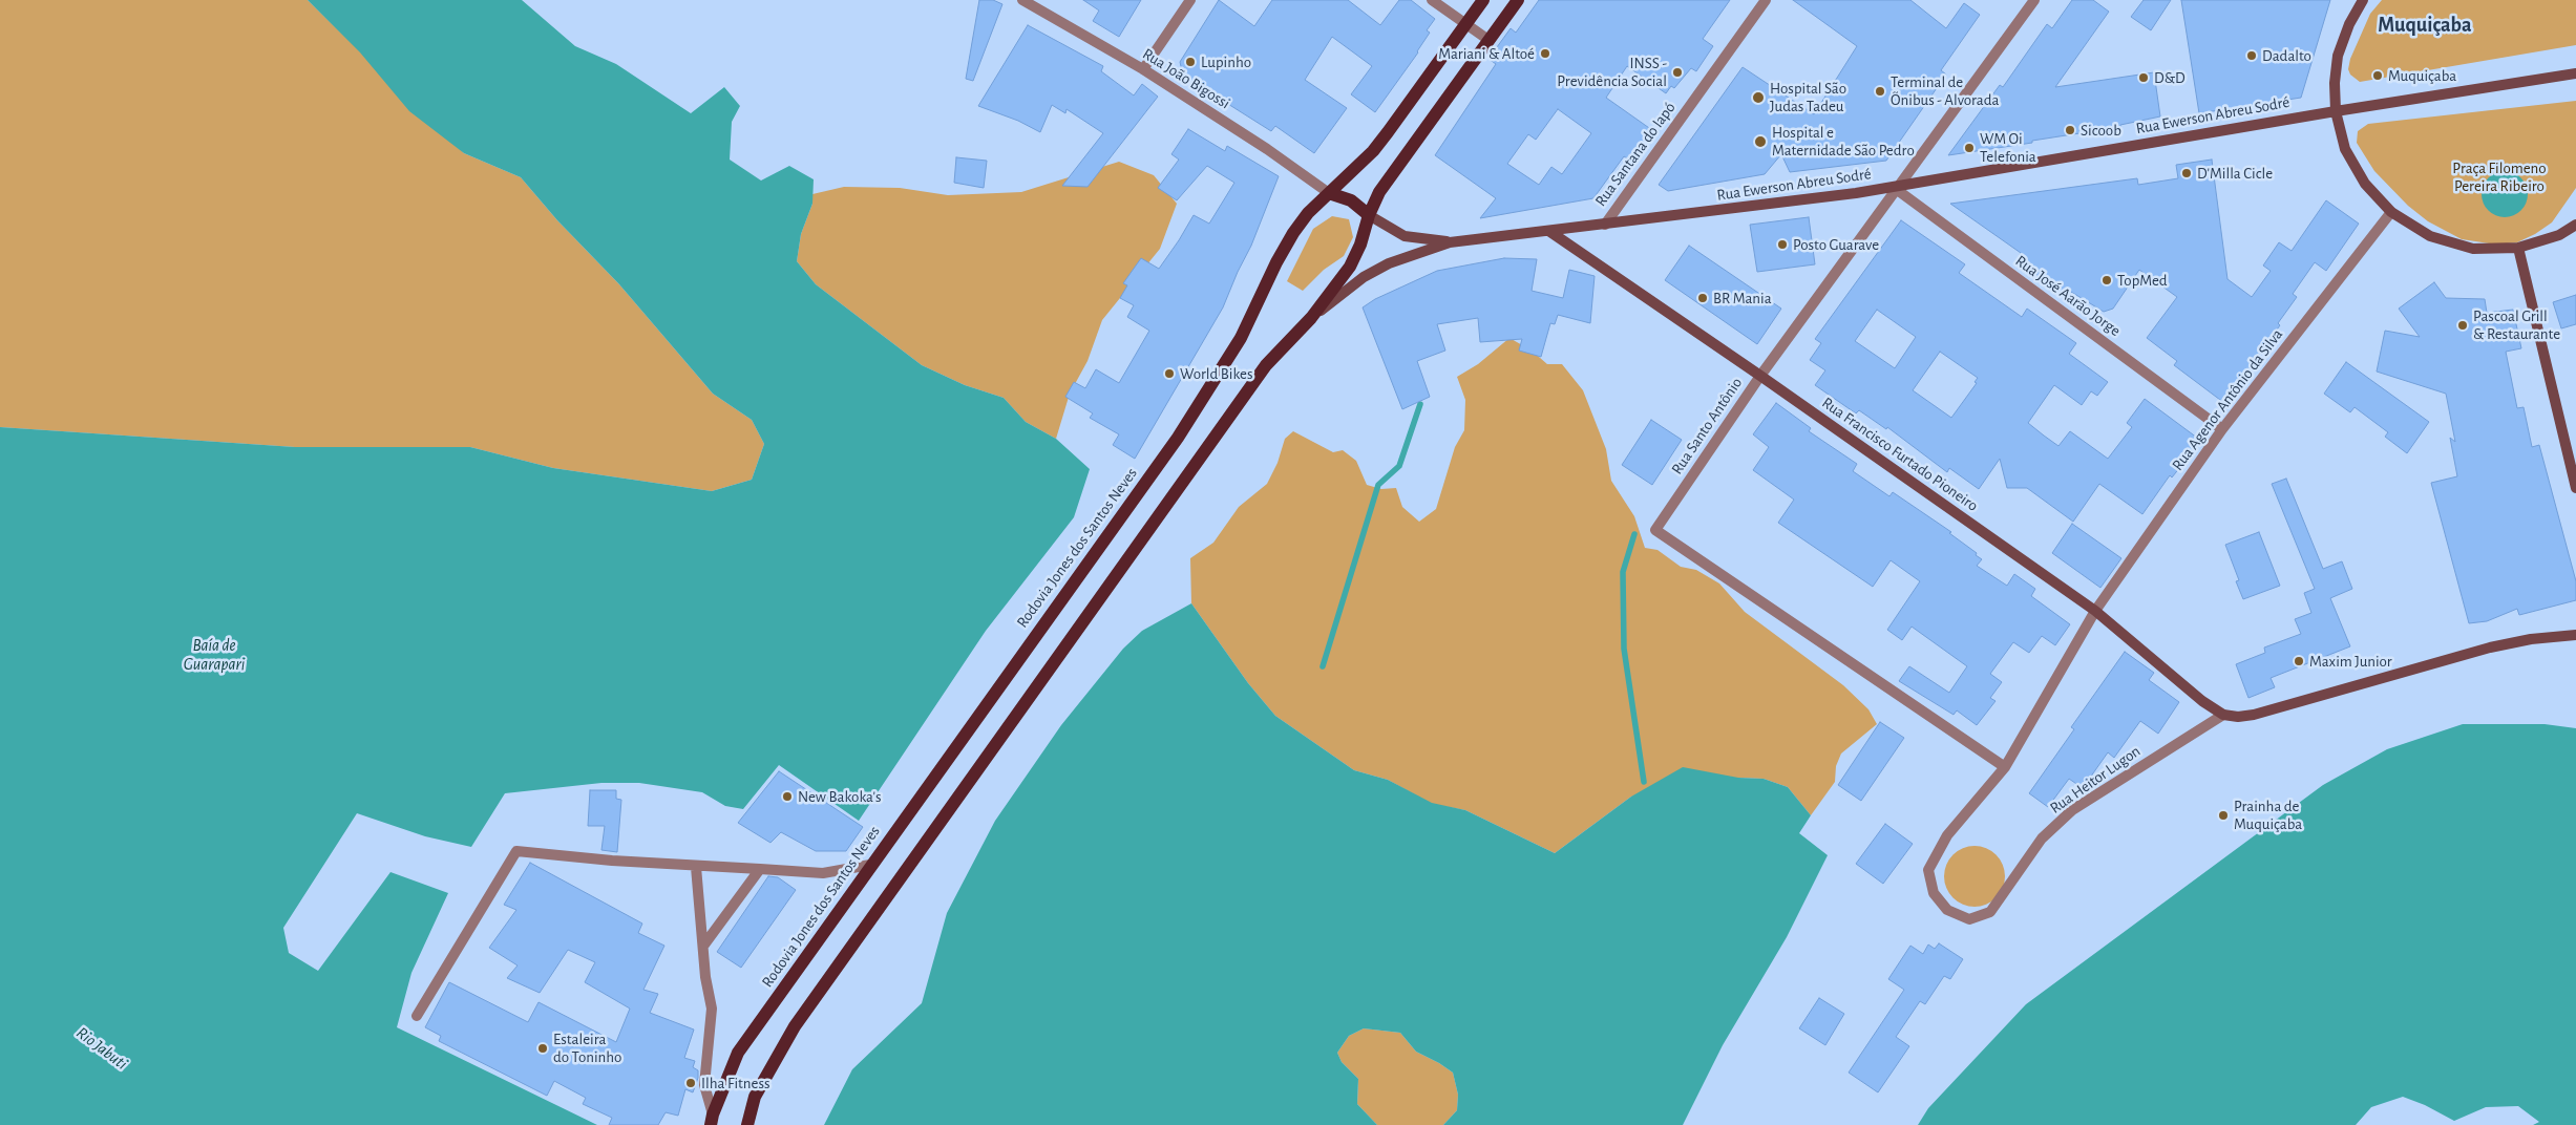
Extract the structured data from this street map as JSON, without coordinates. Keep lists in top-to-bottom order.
{
  "streets": {
    "main road": ["Rodovia Jones dos Santos Neves"],
    "street": [
      "Rua João Bigossi",
      "Rua Ewerson Abreu Sodré",
      "Rua Santana do Iapó",
      "Rua José Aarão Jorge",
      "Rua Agenor Antônio da Silva",
      "Rua Santo Antônio",
      "Rua Francisco Furtado Pioneiro",
      "Rua Heitor Lugon"
    ]
  },
  "crossings": [
    ["Rua João Bigossi", "Rodovia Jones dos Santos Neves"],
    ["Rua Ewerson Abreu Sodré", "Rua Santana do Iapó"],
    ["Rua Ewerson Abreu Sodré", "Rua José Aarão Jorge"],
    ["Rua Ewerson Abreu Sodré", "Rua Santo Antônio"],
    ["Rua Ewerson Abreu Sodré", "Rua Francisco Furtado Pioneiro"],
    ["Rua José Aarão Jorge", "Rua Agenor Antônio da Silva"],
    ["Rua José Aarão Jorge", "Rua Santo Antônio"],
    ["Rua Agenor Antônio da Silva", "Rua Francisco Furtado Pioneiro"],
    ["Rua Agenor Antônio da Silva", "Rua Heitor Lugon"],
    ["Rua Santo Antônio", "Rua Francisco Furtado Pioneiro"],
    ["Rua Santo Antônio", "Rua Heitor Lugon"],
    ["Rua Francisco Furtado Pioneiro", "Rua Heitor Lugon"]
  ],
  "districts": ["Muquiçaba"],
  "water": ["Baía de Guarapari", "Rio Jabuti"],
  "parks": ["Praça Filomeno Pereira Ribeiro"],
  "places": [
    "Mariani & Altoé",
    "Dadalto",
    "Lupinho",
    "INSS - Previdência Social",
    "Muquiçaba",
    "D&D",
    "Terminal de Õnibus - Alvorada",
    "Hospital São Judas Tadeu",
    "Sicoob",
    "Hospital e Maternidade São Pedro",
    "WM Oi Telefonia",
    "D'Milla Cicle",
    "Posto Guarave",
    "TopMed",
    "BR Mania",
    "Pascoal Grill & Restaurante",
    "World Bikes",
    "Maxim Junior",
    "New Bakoka's",
    "Prainha de Muquiçaba",
    "Estaleira do Toninho",
    "Ilha Fitness"
  ]
}
